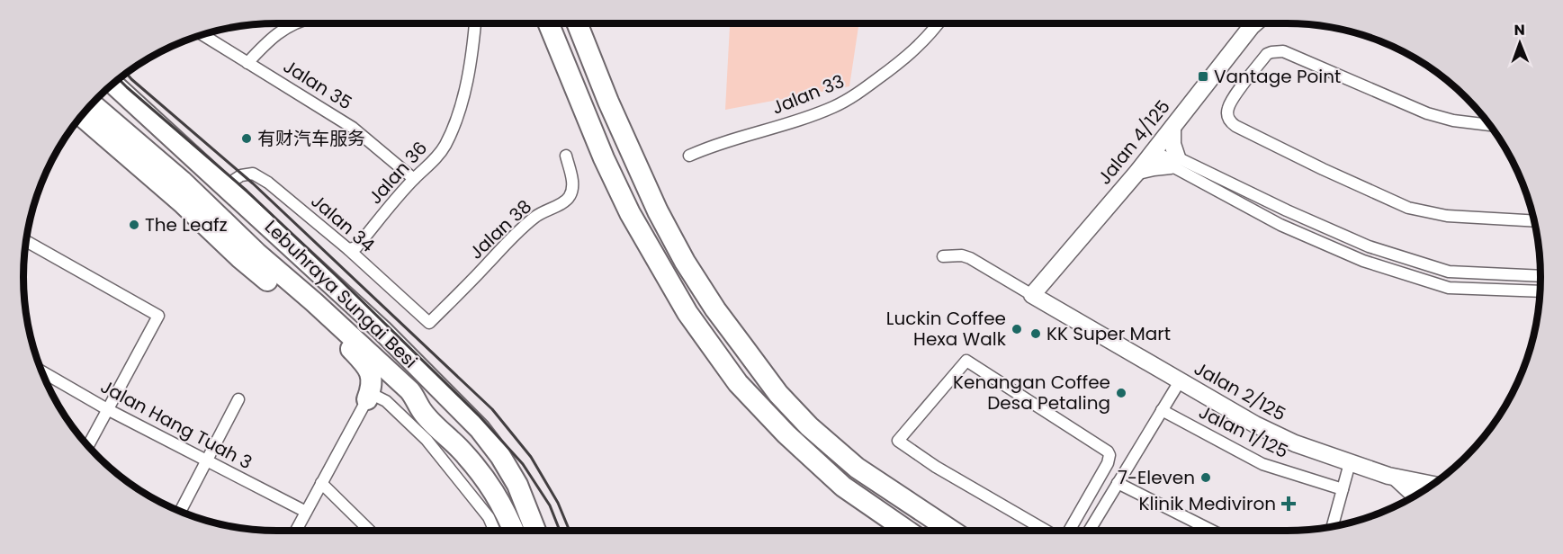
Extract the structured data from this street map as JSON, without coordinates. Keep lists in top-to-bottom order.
{
  "streets": {
    "highway": ["Lebuhraya Sungai Besi"],
    "street": [
      "Jalan 35",
      "Jalan 33",
      "Jalan 4/125",
      "Jalan 36",
      "Jalan 34",
      "Jalan 38",
      "Jalan 2/125",
      "Jalan Hang Tuah 3",
      "Jalan 1/125"
    ]
  },
  "crossings": [
    ["Jalan 35", "Jalan 36"],
    ["Jalan 4/125", "Jalan 2/125"],
    ["Jalan 36", "Jalan 34"],
    ["Jalan 34", "Jalan 38"],
    ["Jalan 34", "Lebuhraya Sungai Besi"]
  ],
  "places": {
    "transit": ["Vantage Point"],
    "other": [
      "有财汽车服务",
      "The Leafz",
      "Luckin Coffee Hexa Walk",
      "KK Super Mart",
      "Kenangan Coffee Desa Petaling",
      "7-Eleven"
    ],
    "health": ["Klinik Mediviron"]
  },
  "north": "top"
}
